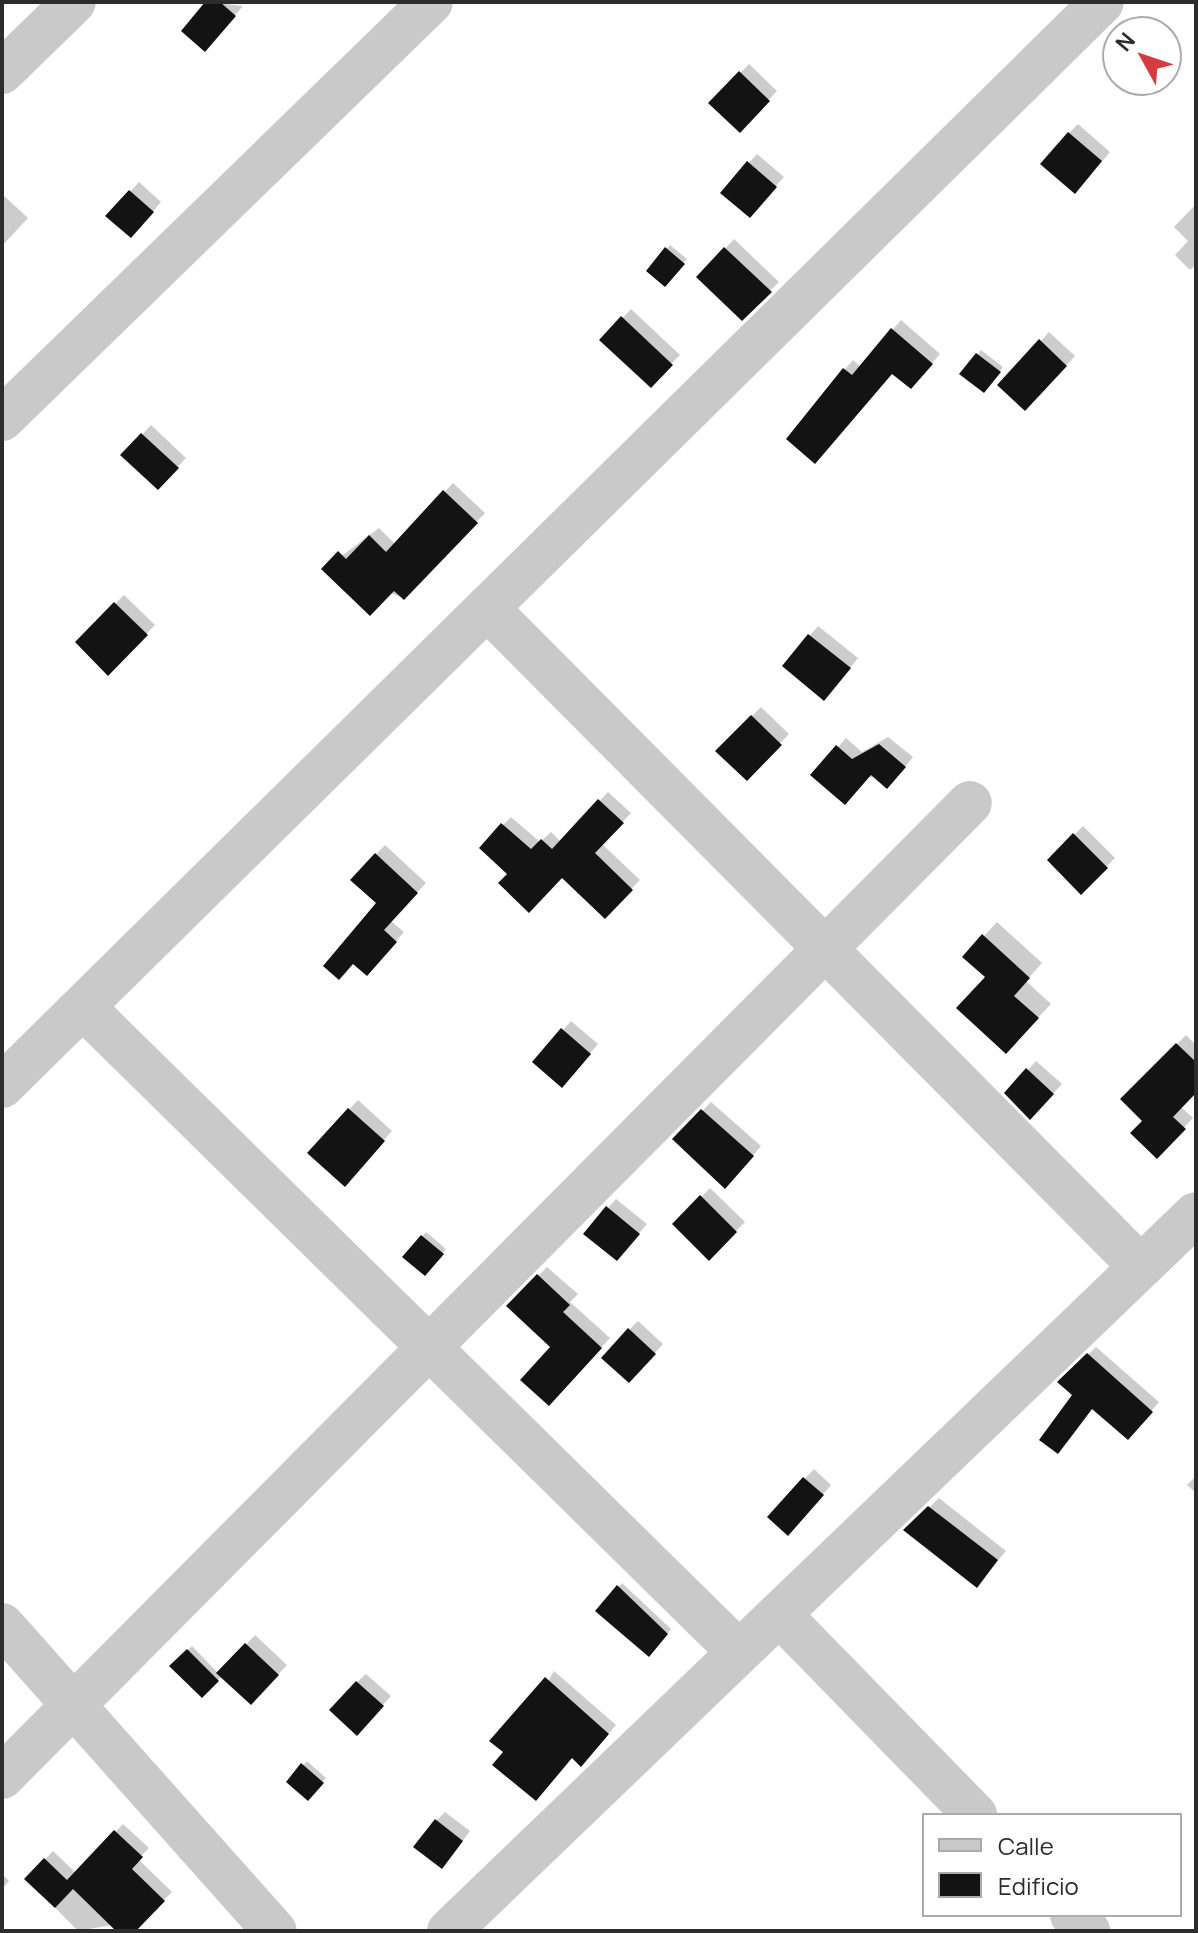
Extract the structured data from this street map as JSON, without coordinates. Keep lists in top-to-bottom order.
{
  "legend": ["Calle", "Edificio"],
  "north": "top left"
}
